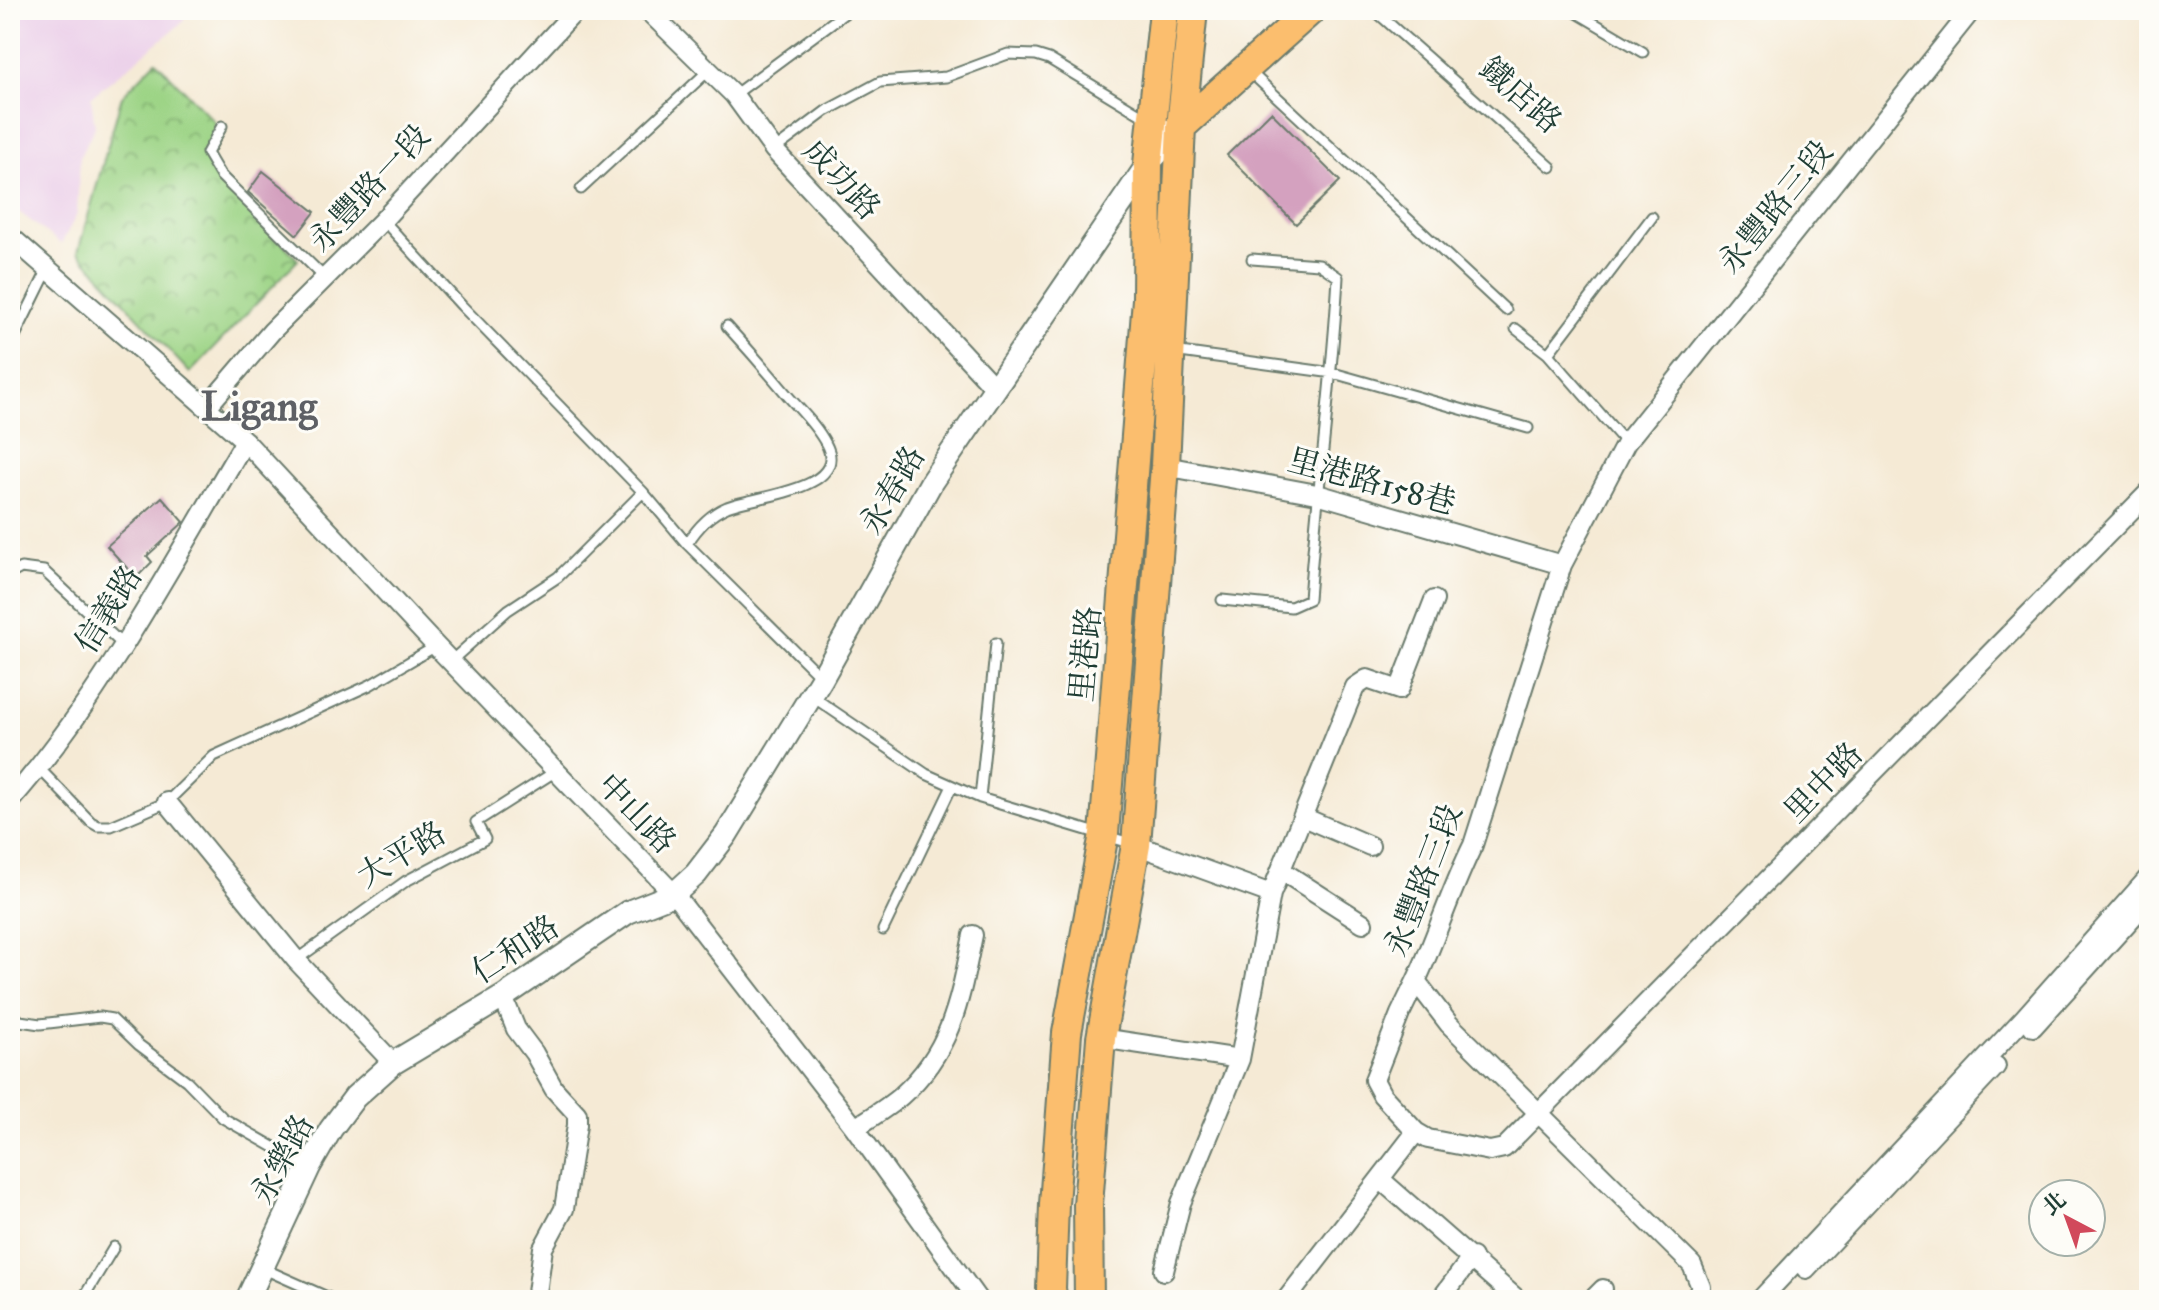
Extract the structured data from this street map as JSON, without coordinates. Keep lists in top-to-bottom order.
{
  "streets": {
    "main road": ["里港路"],
    "street": [
      "成功路",
      "永豐路一段",
      "永豐路三段",
      "里港路158巷",
      "永春路",
      "信義路",
      "里中路",
      "中山路",
      "仁和路",
      "永樂路"
    ],
    "lane": ["鐵店路", "大平路"]
  },
  "crossings": [
    ["成功路", "永春路"],
    ["永豐路一段", "中山路"],
    ["永豐路三段", "里港路158巷"],
    ["永豐路三段", "里中路"],
    ["里港路158巷", "里港路"],
    ["永春路", "里港路"],
    ["永春路", "中山路"],
    ["永春路", "仁和路"],
    ["信義路", "中山路"],
    ["中山路", "大平路"],
    ["中山路", "仁和路"],
    ["仁和路", "永樂路"]
  ],
  "districts": ["Ligang"],
  "north": "top left"
}
